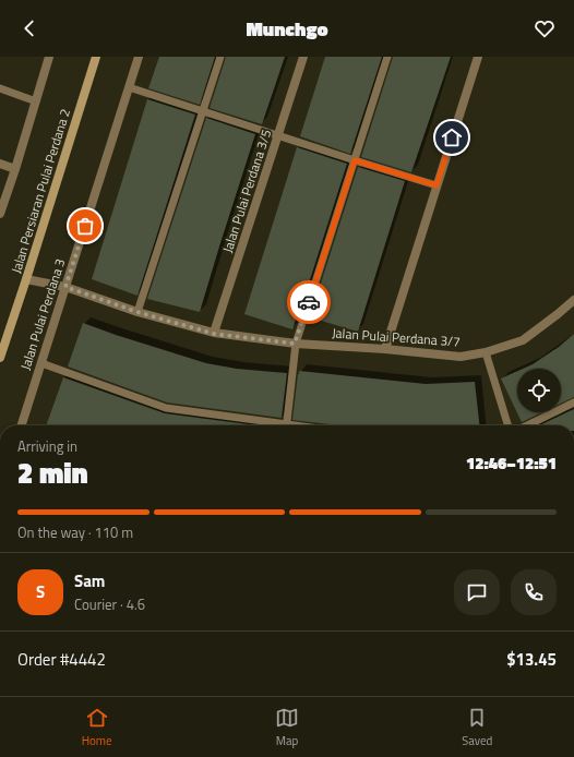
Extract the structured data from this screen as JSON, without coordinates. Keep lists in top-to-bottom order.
{
  "streets": {
    "street": [
      "Jalan Persiaran Pulai Perdana 2",
      "Jalan Pulai Perdana 3/5",
      "Jalan Pulai Perdana 3",
      "Jalan Pulai Perdana 3/7"
    ]
  },
  "crossings": [
    ["Jalan Persiaran Pulai Perdana 2", "Jalan Pulai Perdana 3/7"],
    ["Jalan Pulai Perdana 3/5", "Jalan Pulai Perdana 3/7"],
    ["Jalan Pulai Perdana 3", "Jalan Pulai Perdana 3/7"]
  ],
  "page": {
    "header": "Munchgo",
    "heading": ["2 min", "Arriving in", "12:46–12:51"],
    "panel": [
      "Sam",
      "Courier · 4.6",
      "Order #4442",
      "$13.45"
    ],
    "bar": "On the way · 110 m",
    "round": "S",
    "tabs": ["Home", "Map", "Saved"]
  }
}
